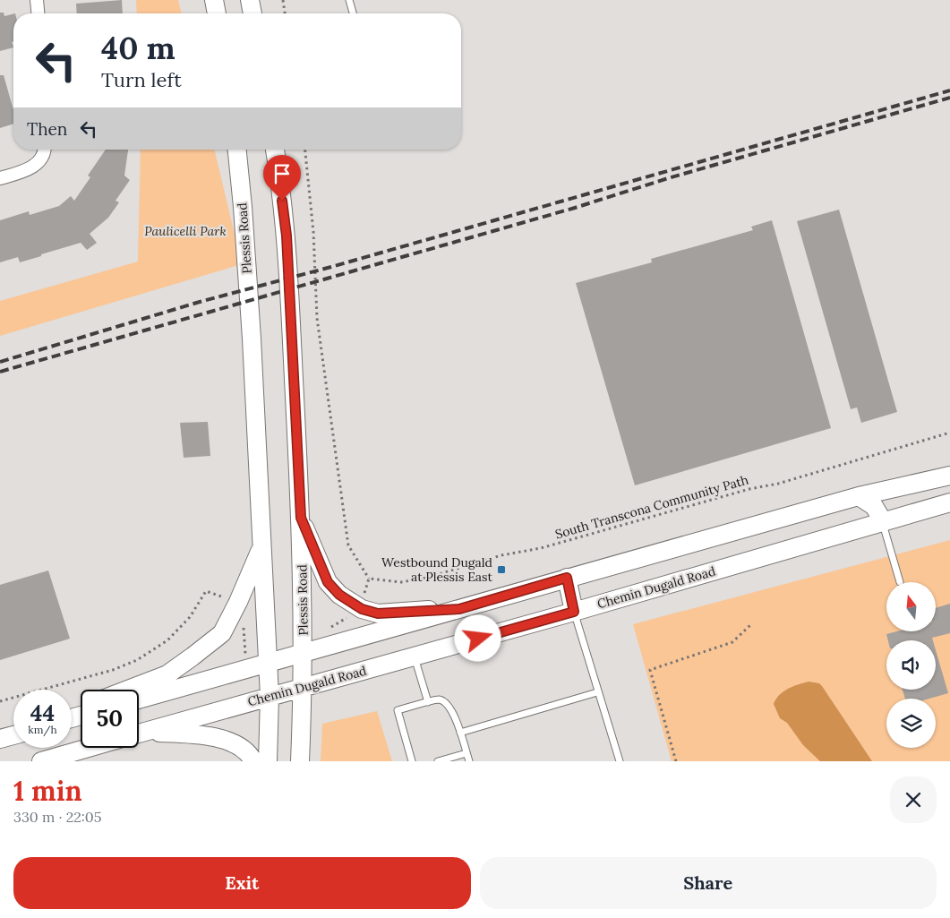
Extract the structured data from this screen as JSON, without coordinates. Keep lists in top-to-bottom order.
{
  "streets": {
    "main road": ["Plessis Road", "Chemin Dugald Road"],
    "path": ["South Transcona Community Path"]
  },
  "crossings": [
    ["Plessis Road", "Chemin Dugald Road"]
  ],
  "parks": ["Paulicelli Park"],
  "places": {
    "transit": ["Westbound Dugald at Plessis East"]
  },
  "north": "top",
  "page": {
    "turn": ["40 m", "Turn left"],
    "then": "Then",
    "speed": "44 km/h",
    "limit": "50",
    "heading": ["1 min", "330 m · 22:05"],
    "buttons": ["Exit", "Share"]
  }
}
